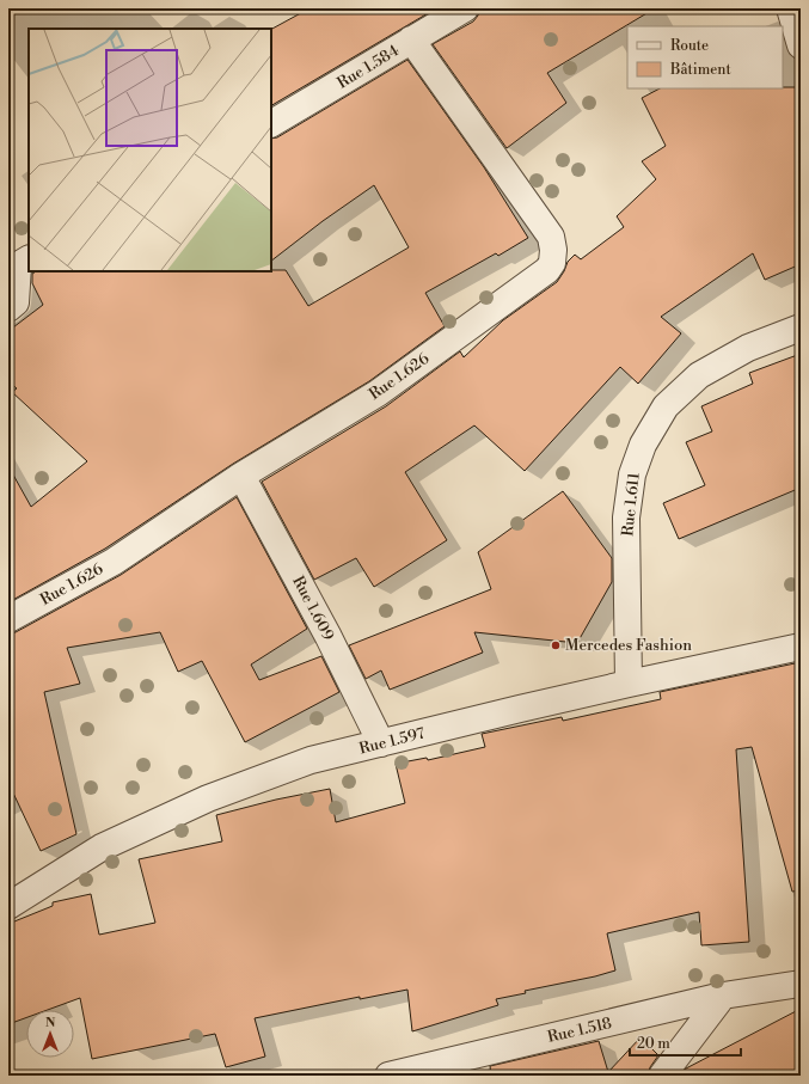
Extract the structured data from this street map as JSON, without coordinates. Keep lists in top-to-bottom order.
{
  "streets": {
    "street": [
      "Rue 1.584",
      "Rue 1.626",
      "Rue 1.611",
      "Rue 1.609",
      "Rue 1.597",
      "Rue 1.518"
    ]
  },
  "crossings": [
    ["Rue 1.584", "Rue 1.626"],
    ["Rue 1.626", "Rue 1.609"],
    ["Rue 1.611", "Rue 1.597"],
    ["Rue 1.609", "Rue 1.597"]
  ],
  "places": ["Mercedes Fashion"],
  "legend": ["Route", "Bâtiment"],
  "scale_bar": "20 m",
  "north": "top"
}
